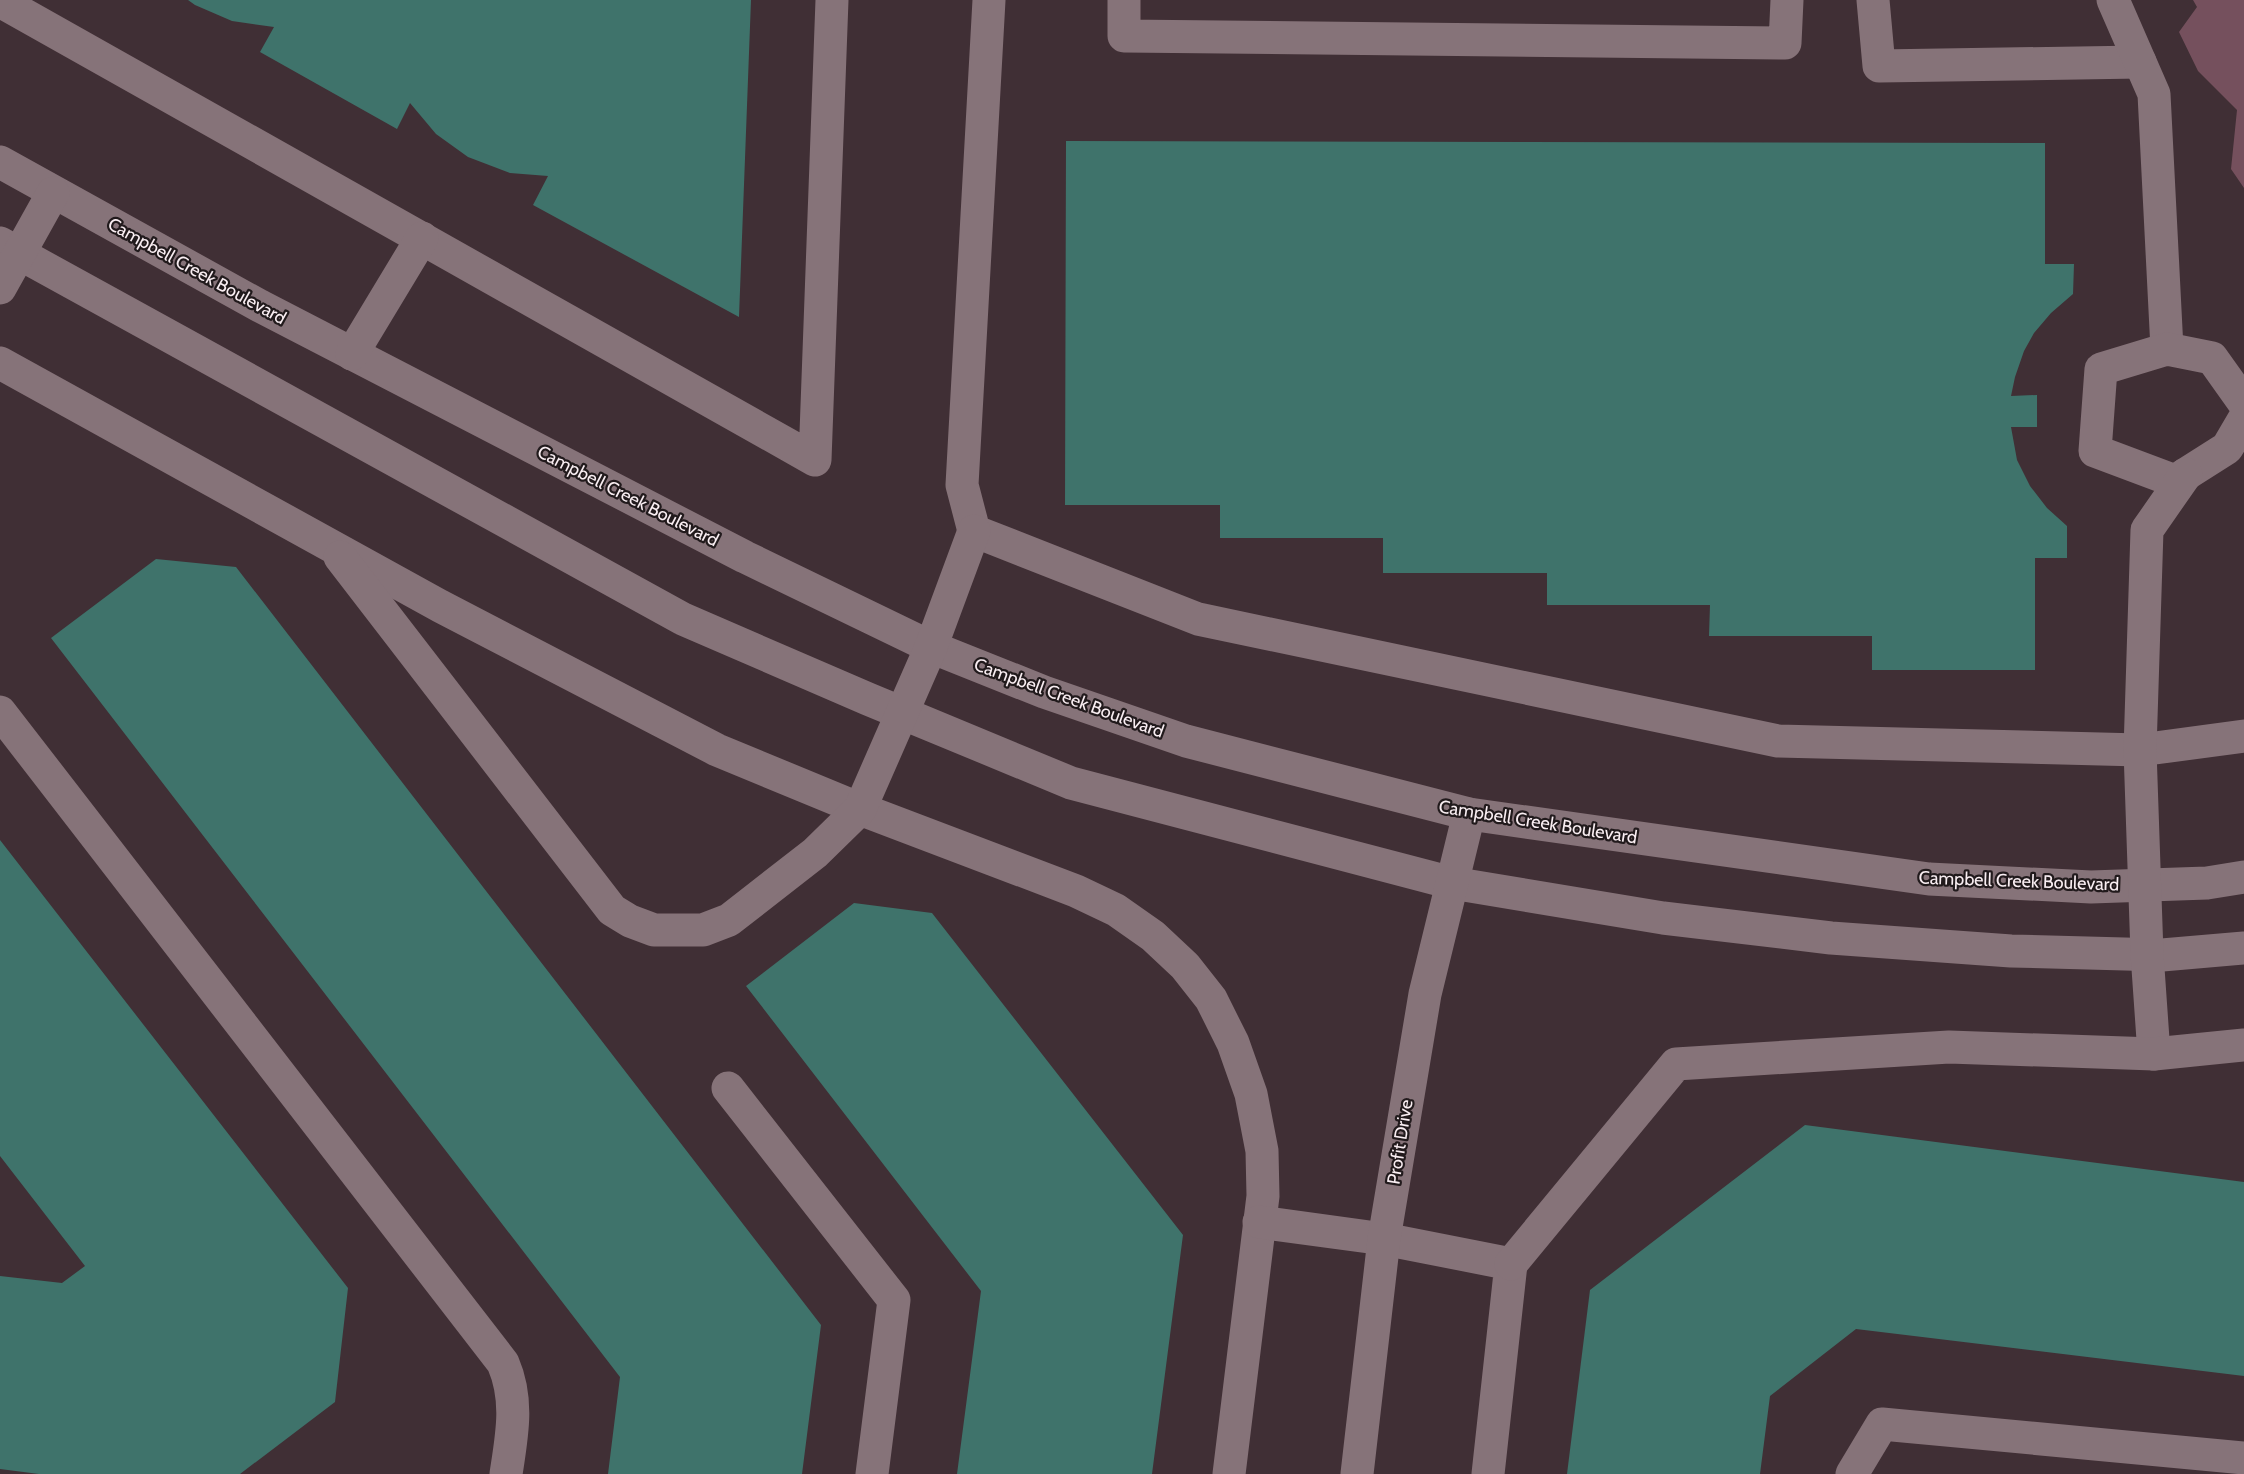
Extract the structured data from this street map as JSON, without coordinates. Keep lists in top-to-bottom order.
{
  "streets": {
    "street": ["Campbell Creek Boulevard", "Profit Drive"]
  },
  "crossings": [
    ["Campbell Creek Boulevard", "Profit Drive"]
  ]
}
